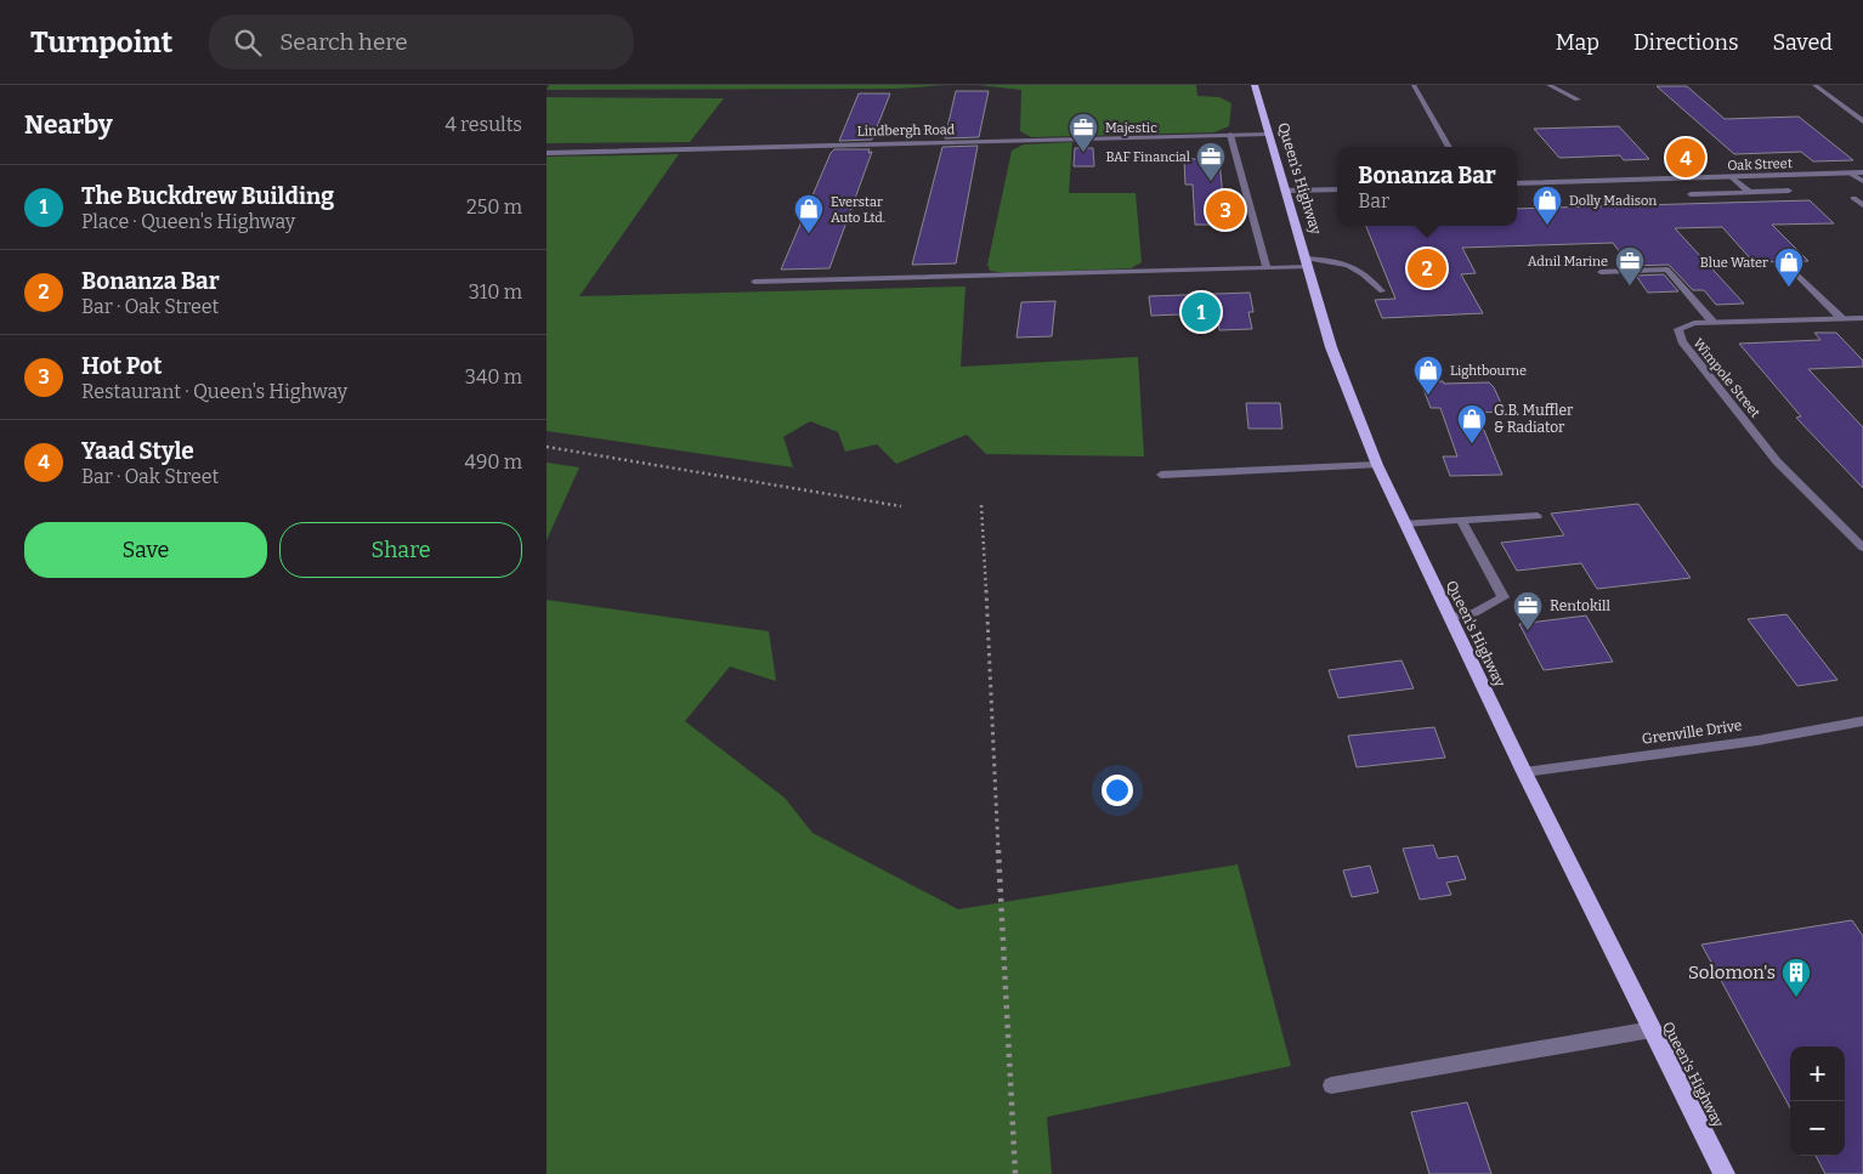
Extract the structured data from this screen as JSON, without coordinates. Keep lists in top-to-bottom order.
{
  "streets": {
    "main road": ["Queen's Highway"],
    "street": [
      "Lindbergh Road",
      "Oak Street",
      "Wimpole Street",
      "Grenville Drive"
    ]
  },
  "crossings": [
    ["Lindbergh Road", "Queen's Highway"],
    ["Queen's Highway", "Grenville Drive"]
  ],
  "places": {
    "office": [
      "Majestic",
      "BAF Financial",
      "Adnil Marine",
      "Rentokill"
    ],
    "shop": [
      "Dolly Madison",
      "Everstar Auto Ltd.",
      "Blue Water",
      "Lightbourne",
      "G.B. Muffler & Radiator"
    ],
    "building": ["Solomon's"]
  },
  "page": {
    "header": "Turnpoint",
    "search": "Search here",
    "nav": ["Map", "Directions", "Saved"],
    "heading": ["Nearby", "4 results"],
    "pins": [
      "4",
      "3",
      "2",
      "1"
    ],
    "popup": ["Bonanza Bar", "Bar"],
    "list": [
      {
        "mark": "1",
        "name": "The Buckdrew Building",
        "note": "Place · Queen's Highway",
        "value": "250 m"
      },
      {
        "mark": "2",
        "name": "Bonanza Bar",
        "note": "Bar · Oak Street",
        "value": "310 m"
      },
      {
        "mark": "3",
        "name": "Hot Pot",
        "note": "Restaurant · Queen's Highway",
        "value": "340 m"
      },
      {
        "mark": "4",
        "name": "Yaad Style",
        "note": "Bar · Oak Street",
        "value": "490 m"
      }
    ],
    "buttons": ["Save", "Share"],
    "map_buttons": ["+", "−"]
  }
}
